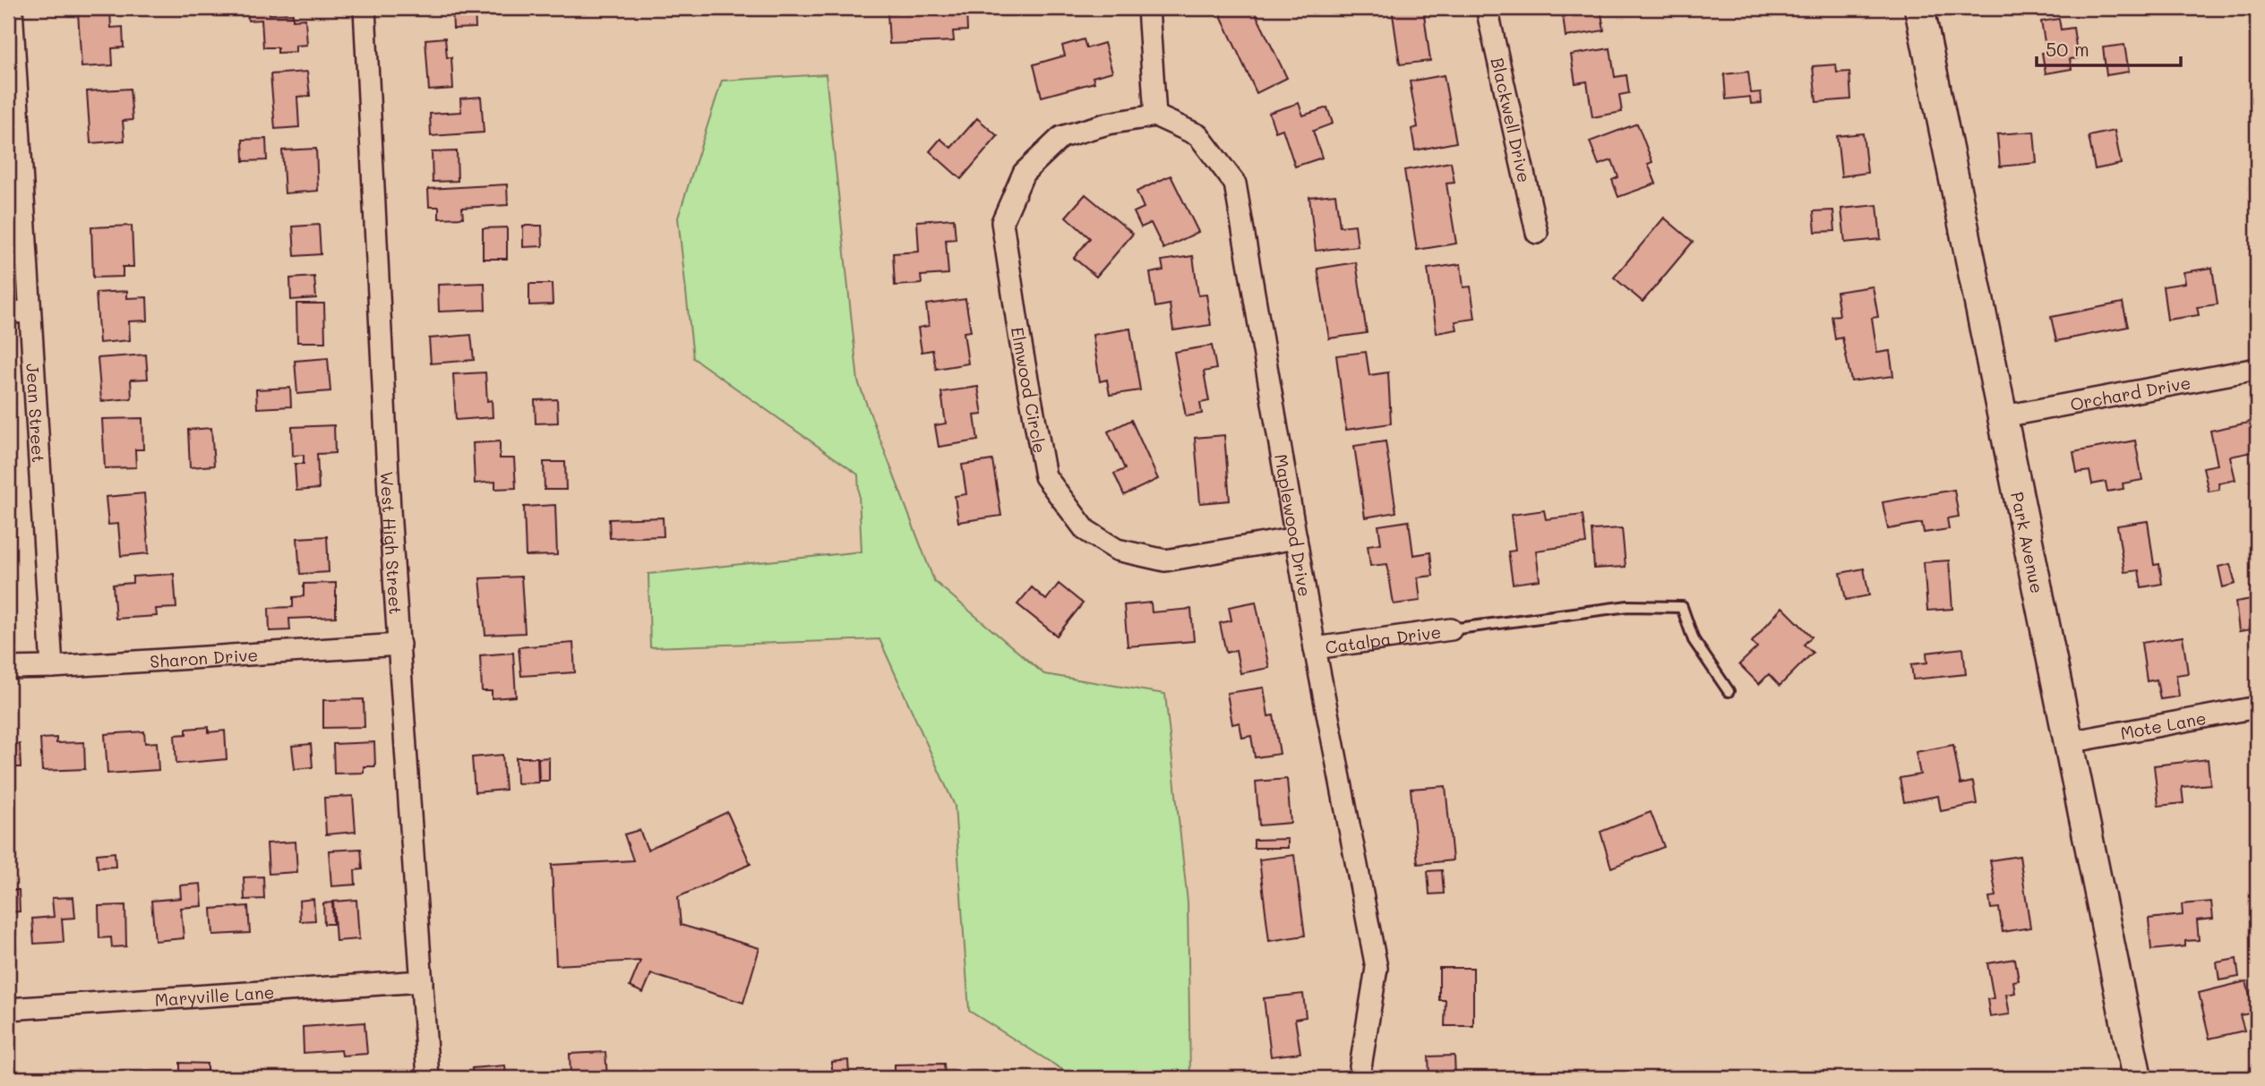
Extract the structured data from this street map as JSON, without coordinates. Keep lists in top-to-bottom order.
{
  "streets": {
    "street": [
      "Blackwell Drive",
      "Elmwood Circle",
      "Orchard Drive",
      "Jean Street",
      "Maplewood Drive",
      "Park Avenue",
      "West High Street",
      "Catalpa Drive",
      "Sharon Drive",
      "Mote Lane",
      "Maryville Lane"
    ]
  },
  "crossings": [
    ["Elmwood Circle", "Maplewood Drive"],
    ["Orchard Drive", "Park Avenue"],
    ["Jean Street", "Sharon Drive"],
    ["Maplewood Drive", "Catalpa Drive"],
    ["Park Avenue", "Mote Lane"],
    ["West High Street", "Sharon Drive"],
    ["West High Street", "Maryville Lane"]
  ],
  "scale_bar": "50 m"
}
